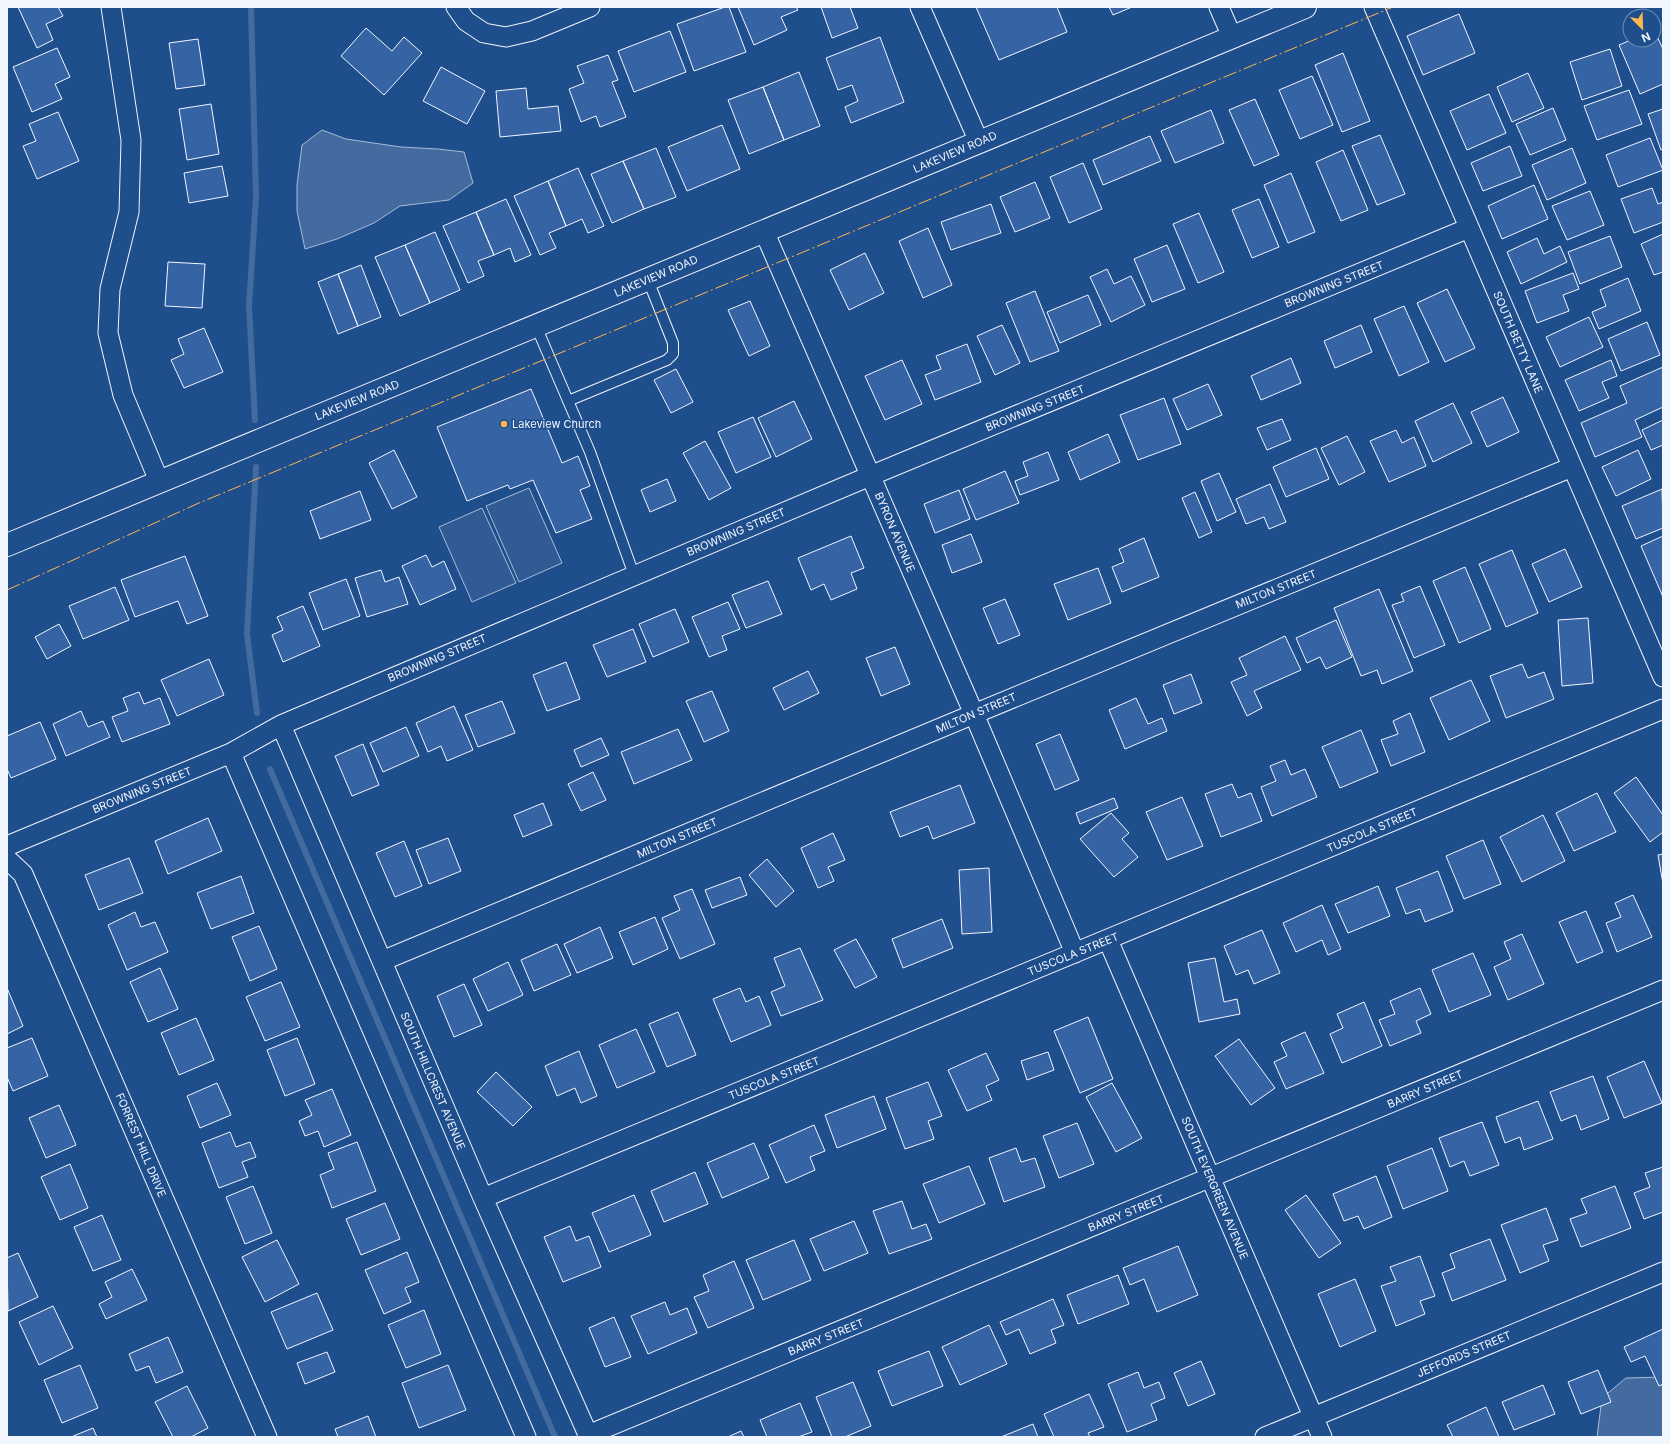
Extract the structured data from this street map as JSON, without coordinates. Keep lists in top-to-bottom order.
{
  "streets": {
    "street": [
      "LAKEVIEW ROAD",
      "BROWNING STREET",
      "SOUTH BETTY LANE",
      "BYRON AVENUE",
      "MILTON STREET",
      "TUSCOLA STREET",
      "SOUTH HILLCREST AVENUE",
      "BARRY STREET",
      "FORREST HILL DRIVE",
      "SOUTH EVERGREEN AVENUE",
      "JEFFORDS STREET"
    ]
  },
  "crossings": [
    ["LAKEVIEW ROAD", "BYRON AVENUE"],
    ["BROWNING STREET", "SOUTH BETTY LANE"],
    ["BROWNING STREET", "BYRON AVENUE"],
    ["BROWNING STREET", "SOUTH HILLCREST AVENUE"],
    ["SOUTH BETTY LANE", "MILTON STREET"],
    ["BYRON AVENUE", "MILTON STREET"],
    ["BYRON AVENUE", "TUSCOLA STREET"],
    ["MILTON STREET", "SOUTH HILLCREST AVENUE"],
    ["TUSCOLA STREET", "SOUTH HILLCREST AVENUE"],
    ["TUSCOLA STREET", "SOUTH EVERGREEN AVENUE"],
    ["SOUTH HILLCREST AVENUE", "BARRY STREET"],
    ["BARRY STREET", "SOUTH EVERGREEN AVENUE"],
    ["SOUTH EVERGREEN AVENUE", "JEFFORDS STREET"]
  ],
  "places": ["Lakeview Church"],
  "north": "bottom right"
}
